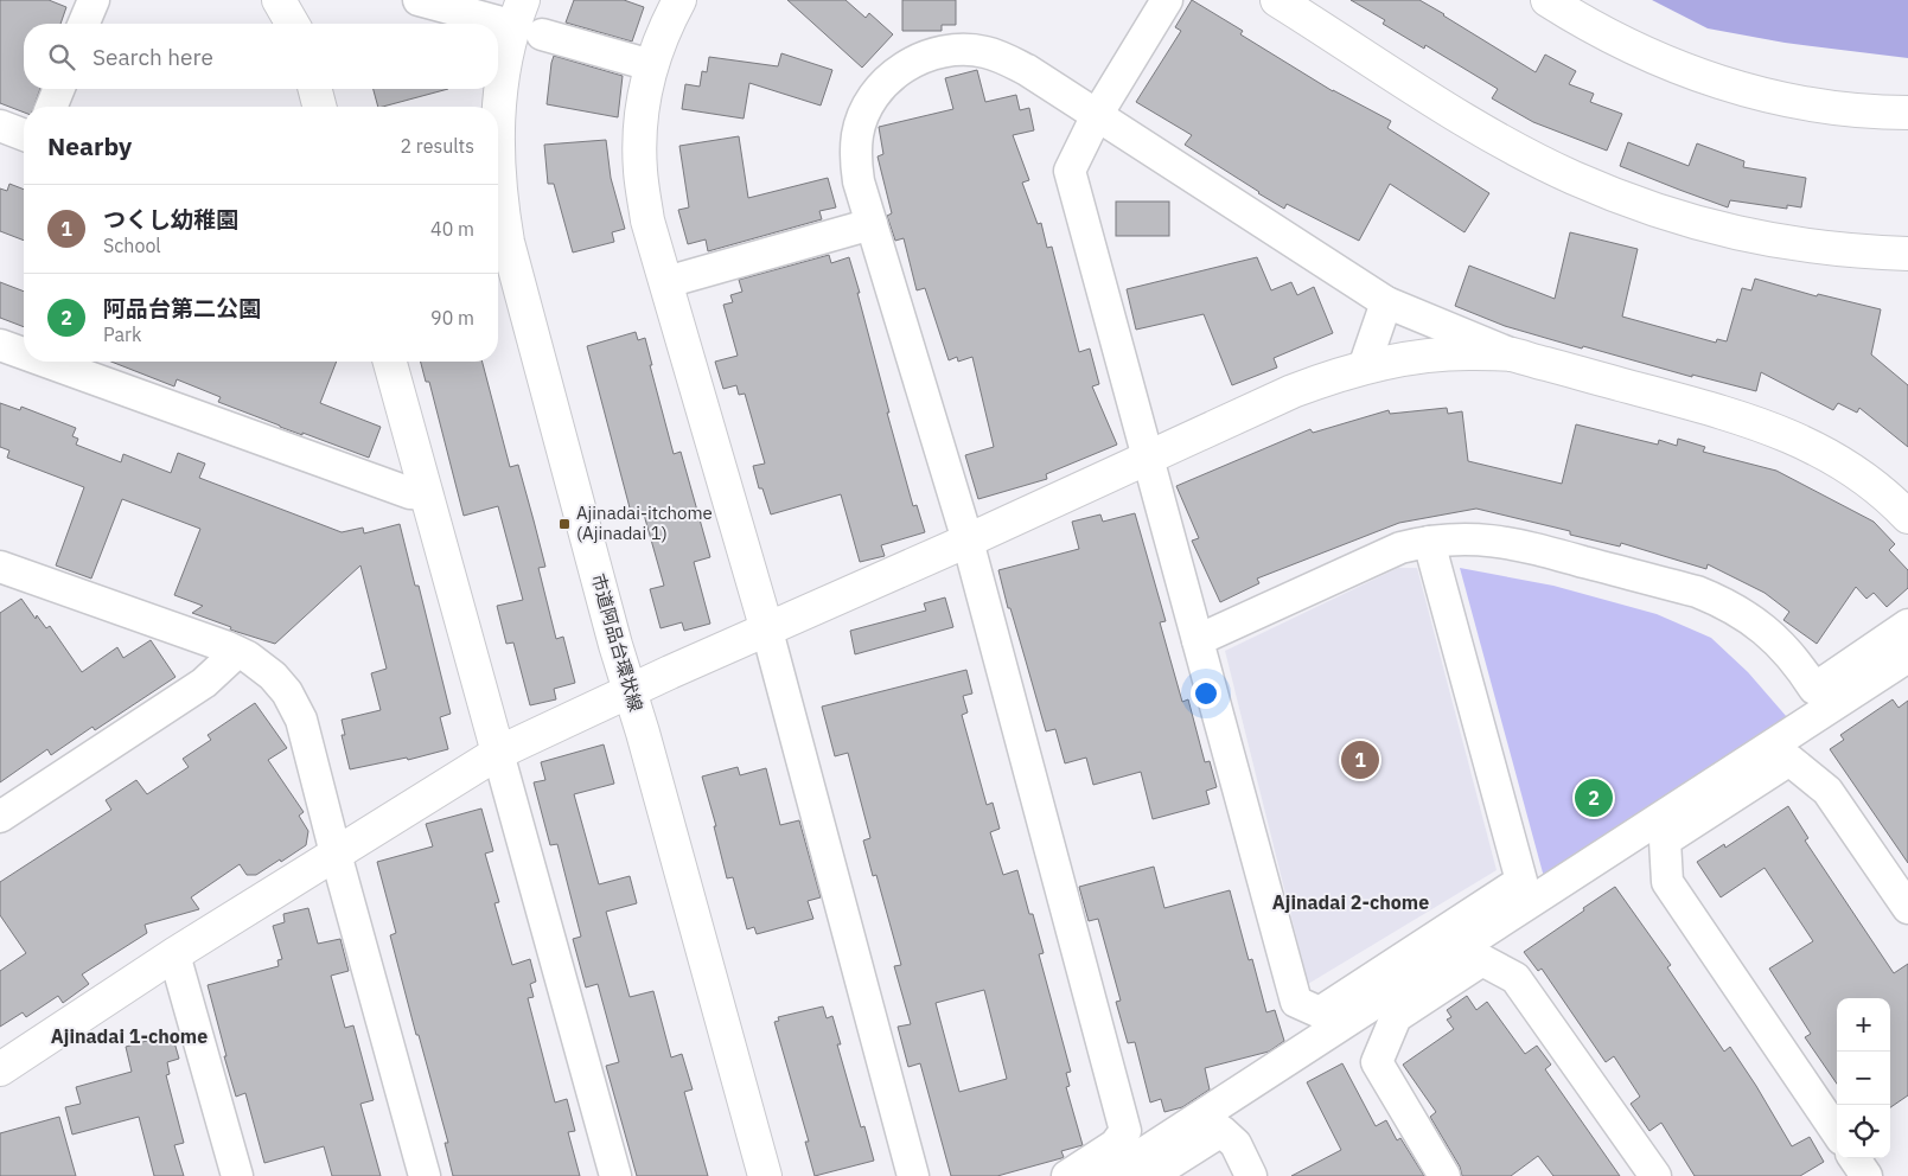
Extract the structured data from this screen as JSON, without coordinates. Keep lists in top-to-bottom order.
{
  "streets": {
    "street": ["市道阿品台環状線"]
  },
  "districts": ["Ajinadai 2-chome", "Ajinadai 1-chome"],
  "places": {
    "transit": ["Ajinadai-itchome (Ajinadai 1)"]
  },
  "page": {
    "search": "Search here",
    "heading": ["Nearby", "2 results"],
    "list": [
      {
        "mark": "1",
        "name": "つくし幼稚園",
        "note": "School",
        "value": "40 m"
      },
      {
        "mark": "2",
        "name": "阿品台第二公園",
        "note": "Park",
        "value": "90 m"
      }
    ],
    "pins": ["1", "2"],
    "map_buttons": ["+", "−"]
  }
}
